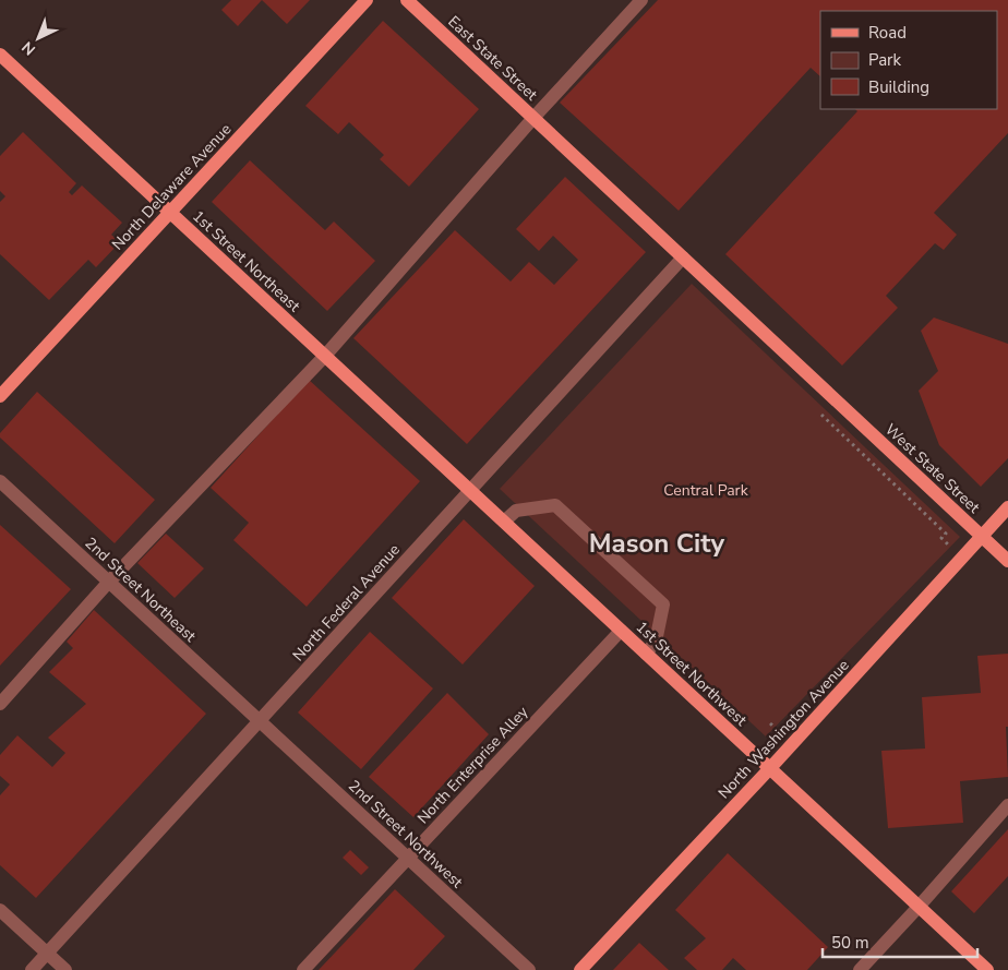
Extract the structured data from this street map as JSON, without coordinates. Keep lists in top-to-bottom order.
{
  "streets": {
    "main road": [
      "East State Street",
      "North Delaware Avenue",
      "1st Street Northeast",
      "West State Street",
      "1st Street Northwest",
      "North Washington Avenue"
    ],
    "street": [
      "2nd Street Northeast",
      "North Federal Avenue",
      "North Enterprise Alley",
      "2nd Street Northwest"
    ]
  },
  "crossings": [
    ["East State Street", "West State Street"],
    ["East State Street", "North Federal Avenue"],
    ["North Delaware Avenue", "1st Street Northeast"],
    ["1st Street Northeast", "North Federal Avenue"],
    ["1st Street Northeast", "1st Street Northwest"],
    ["West State Street", "North Federal Avenue"],
    ["West State Street", "North Washington Avenue"],
    ["2nd Street Northeast", "North Federal Avenue"],
    ["2nd Street Northeast", "2nd Street Northwest"],
    ["North Federal Avenue", "1st Street Northwest"],
    ["North Federal Avenue", "2nd Street Northwest"],
    ["1st Street Northwest", "North Washington Avenue"],
    ["1st Street Northwest", "North Enterprise Alley"],
    ["North Enterprise Alley", "2nd Street Northwest"]
  ],
  "districts": ["Mason City"],
  "parks": ["Central Park"],
  "legend": ["Road", "Park", "Building"],
  "scale_bar": "50 m",
  "north": "bottom left"
}
